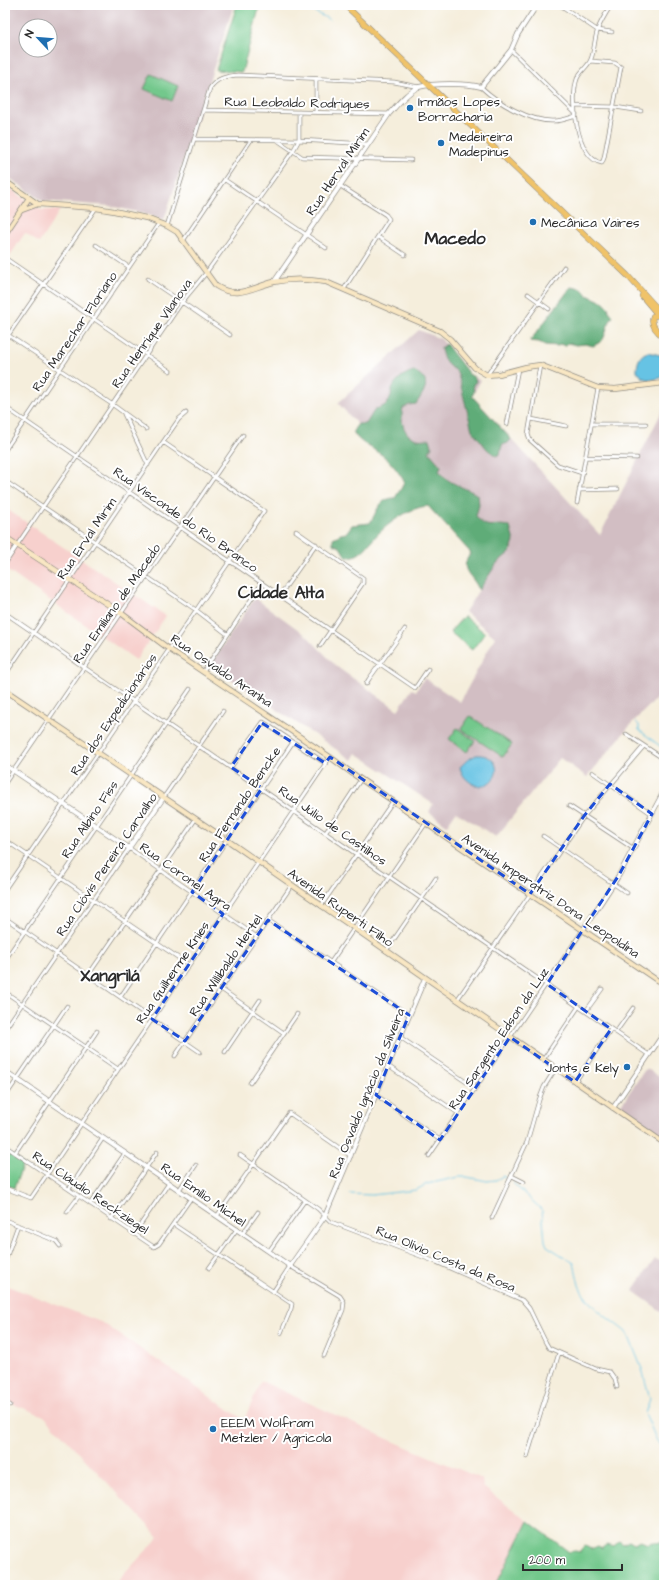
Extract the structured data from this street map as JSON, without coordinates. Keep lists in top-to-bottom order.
{
  "streets": {
    "main road": ["Rua Osvaldo Aranha", "Avenida Imperatriz Dona Leopoldina", "Avenida Ruperti Filho"],
    "street": [
      "Rua Leobaldo Rodrigues",
      "Rua Herval Mirim",
      "Rua Marechar Floriano",
      "Rua Henrique Vilanova",
      "Rua Visconde do Rio Branco",
      "Rua Erval Mirim",
      "Rua Emiliano de Macedo",
      "Rua dos Expedicionários",
      "Rua Fernando Bencke",
      "Rua Albino Fiss",
      "Rua Júlio de Castilhos",
      "Rua Clóvis Pereira Carvalho",
      "Rua Coronel Agra",
      "Rua Willibaldo Hertel",
      "Rua Guilherme Knies",
      "Rua Sargento Edson da Luz",
      "Rua Osvaldo Ignácio da Silveira",
      "Rua Cláudio Reckziegel",
      "Rua Emílio Michel",
      "Rua Olívio Costa da Rosa"
    ]
  },
  "crossings": [
    ["Rua Leobaldo Rodrigues", "Rua Herval Mirim"],
    ["Rua Leobaldo Rodrigues", "Rua Henrique Vilanova"],
    ["Rua Marechar Floriano", "Rua Visconde do Rio Branco"],
    ["Rua Henrique Vilanova", "Rua Visconde do Rio Branco"],
    ["Rua Henrique Vilanova", "Rua Osvaldo Aranha"],
    ["Rua Visconde do Rio Branco", "Rua Erval Mirim"],
    ["Rua Visconde do Rio Branco", "Rua Emiliano de Macedo"],
    ["Rua Visconde do Rio Branco", "Rua dos Expedicionários"],
    ["Rua Erval Mirim", "Rua Osvaldo Aranha"],
    ["Rua Erval Mirim", "Rua Júlio de Castilhos"],
    ["Rua Emiliano de Macedo", "Rua Osvaldo Aranha"],
    ["Rua Emiliano de Macedo", "Rua dos Expedicionários"],
    ["Rua Emiliano de Macedo", "Rua Júlio de Castilhos"],
    ["Rua Emiliano de Macedo", "Rua Coronel Agra"],
    ["Rua Emiliano de Macedo", "Avenida Ruperti Filho"],
    ["Rua Osvaldo Aranha", "Rua dos Expedicionários"],
    ["Rua Osvaldo Aranha", "Avenida Imperatriz Dona Leopoldina"],
    ["Rua Osvaldo Aranha", "Rua Guilherme Knies"],
    ["Rua dos Expedicionários", "Rua Júlio de Castilhos"],
    ["Rua dos Expedicionários", "Rua Coronel Agra"],
    ["Rua dos Expedicionários", "Avenida Ruperti Filho"],
    ["Rua Fernando Bencke", "Rua Júlio de Castilhos"],
    ["Rua Fernando Bencke", "Rua Coronel Agra"],
    ["Rua Fernando Bencke", "Avenida Ruperti Filho"],
    ["Rua Albino Fiss", "Rua Júlio de Castilhos"],
    ["Rua Albino Fiss", "Rua Coronel Agra"],
    ["Rua Albino Fiss", "Avenida Ruperti Filho"],
    ["Rua Júlio de Castilhos", "Rua Clóvis Pereira Carvalho"],
    ["Rua Júlio de Castilhos", "Rua Guilherme Knies"],
    ["Rua Júlio de Castilhos", "Rua Sargento Edson da Luz"],
    ["Rua Clóvis Pereira Carvalho", "Rua Coronel Agra"],
    ["Rua Clóvis Pereira Carvalho", "Avenida Ruperti Filho"],
    ["Rua Coronel Agra", "Rua Willibaldo Hertel"],
    ["Rua Coronel Agra", "Rua Guilherme Knies"],
    ["Avenida Imperatriz Dona Leopoldina", "Rua Sargento Edson da Luz"],
    ["Avenida Ruperti Filho", "Rua Willibaldo Hertel"],
    ["Avenida Ruperti Filho", "Rua Guilherme Knies"],
    ["Avenida Ruperti Filho", "Rua Sargento Edson da Luz"],
    ["Avenida Ruperti Filho", "Rua Osvaldo Ignácio da Silveira"],
    ["Rua Guilherme Knies", "Rua Cláudio Reckziegel"],
    ["Rua Guilherme Knies", "Rua Emílio Michel"],
    ["Rua Osvaldo Ignácio da Silveira", "Rua Emílio Michel"],
    ["Rua Osvaldo Ignácio da Silveira", "Rua Olívio Costa da Rosa"],
    ["Rua Cláudio Reckziegel", "Rua Emílio Michel"]
  ],
  "districts": ["Macedo", "Cidade Alta", "Xangrilá"],
  "places": [
    "Irmãos Lopes Borracharia",
    "Medeireira Madepinus",
    "Mecânica Vaires",
    "Jonts e Kely",
    "EEEM Wolfram Metzler / Agricola"
  ],
  "scale_bar": "200 m",
  "north": "top left"
}
